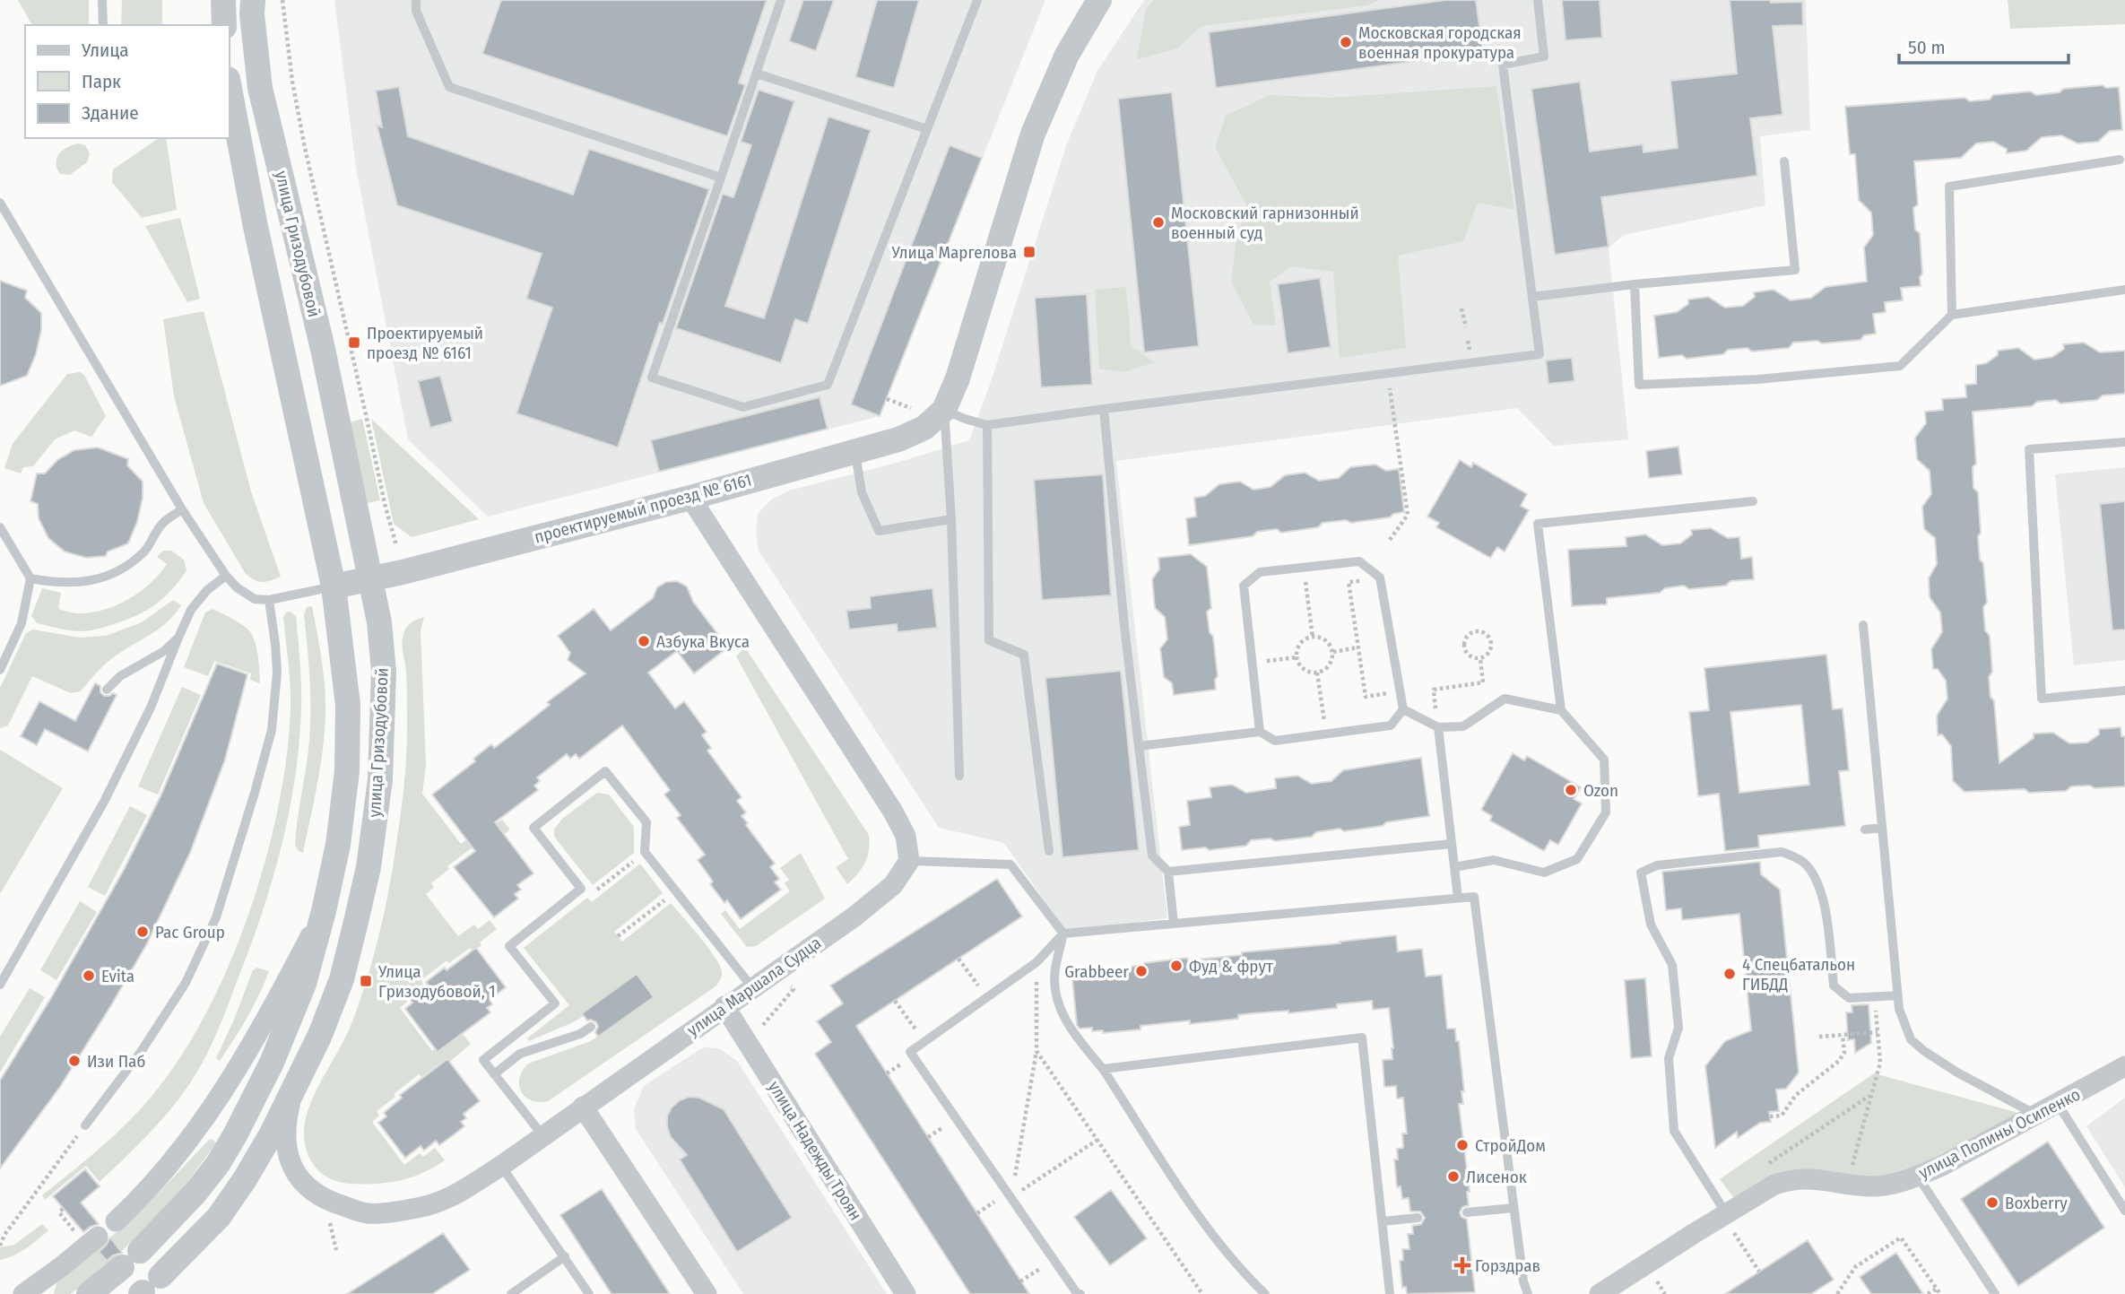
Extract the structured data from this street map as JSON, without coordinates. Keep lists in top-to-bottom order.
{
  "streets": {
    "street": [
      "улица Гризодубовой",
      "проектируемый проезд № 6161",
      "улица Маршала Судца",
      "улица Полины Осипенко",
      "улица Надежды Троян"
    ]
  },
  "crossings": [
    ["улица Гризодубовой", "проектируемый проезд № 6161"],
    ["улица Гризодубовой", "улица Маршала Судца"],
    ["улица Маршала Судца", "улица Надежды Троян"]
  ],
  "places": {
    "other": [
      "Московская городская военная прокуратура",
      "Московский гарнизонный военный суд",
      "Азбука Вкуса",
      "Ozon",
      "Pac Group",
      "Фуд & фрут",
      "Grabbeer",
      "4 Спецбатальон ГИБДД",
      "Evita",
      "Изи Паб",
      "СтройДом",
      "Лисенок",
      "Boxberry"
    ],
    "transit": ["Улица Маргелова", "Проектируемый проезд № 6161", "Улица Гризодубовой, 1"],
    "health": ["Горздрав"]
  },
  "legend": ["Улица", "Парк", "Здание"],
  "scale_bar": "50 m"
}
